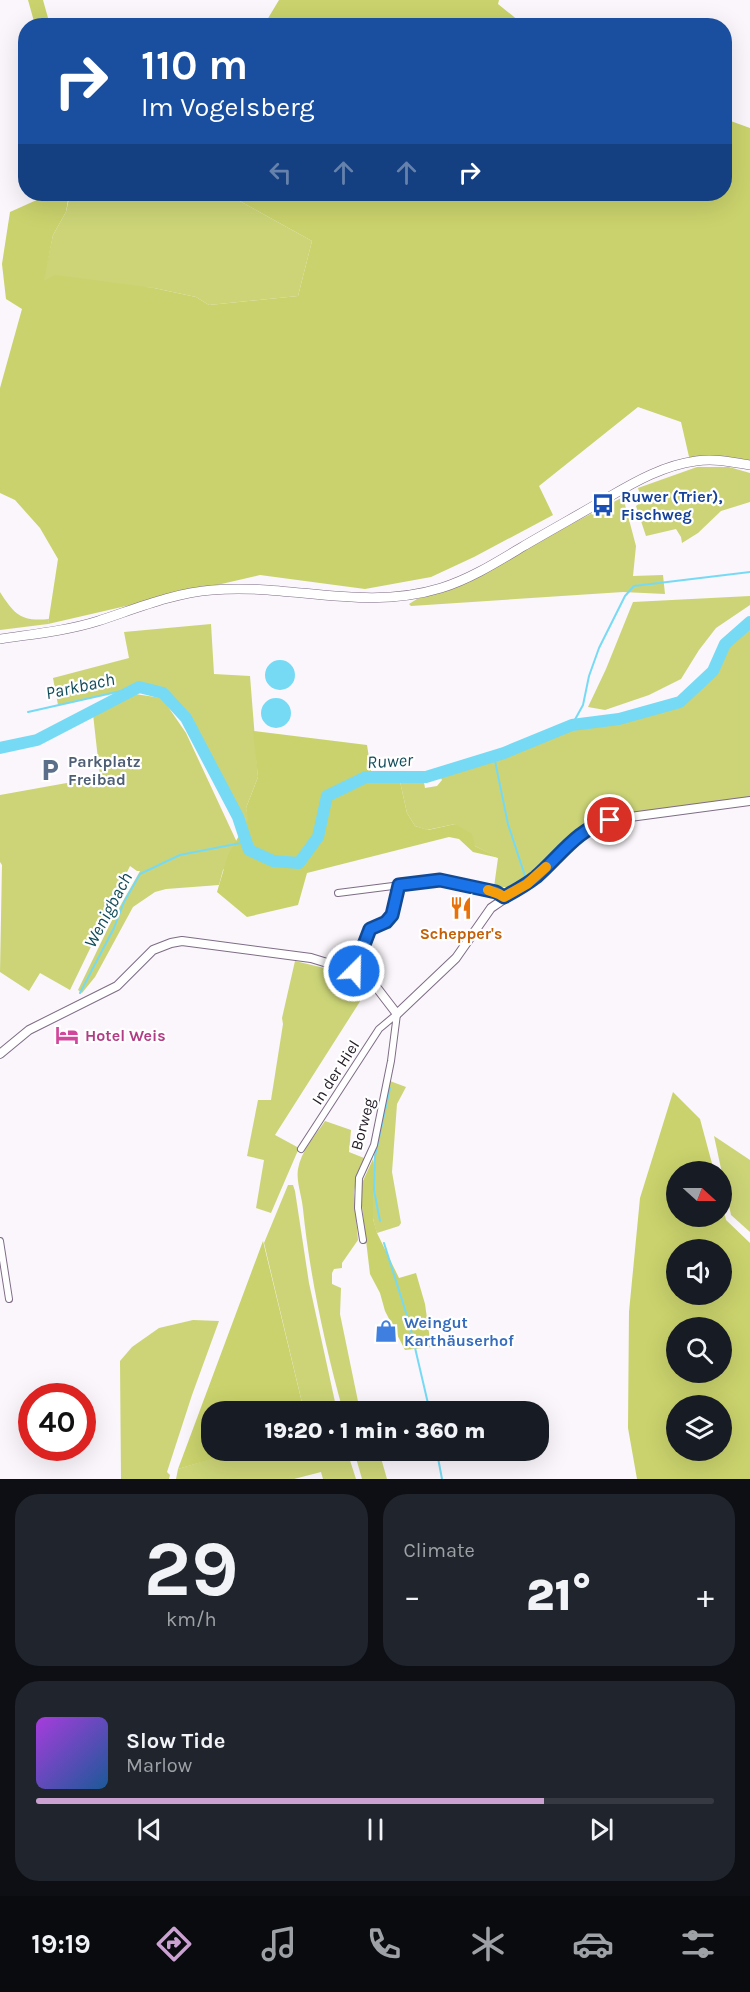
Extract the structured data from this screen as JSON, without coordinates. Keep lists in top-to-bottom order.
{
  "streets": {
    "street": ["In der Hiel", "Borweg"]
  },
  "crossings": [
    ["In der Hiel", "Borweg"]
  ],
  "water": ["Parkbach", "Ruwer", "Wenigbach"],
  "places": {
    "bus stop": ["Ruwer (Trier), Fischweg"],
    "parking": ["Parkplatz Freibad"],
    "restaurant": ["Schepper's"],
    "hotel": ["Hotel Weis"],
    "shop": ["Weingut Karthäuserhof"]
  },
  "north": "right",
  "page": {
    "turn": ["110 m", "Im Vogelsberg"],
    "limit": "40",
    "trip": "19:20 · 1 min · 360 m",
    "tile": [
      ["29", "km/h"],
      "Climate"
    ],
    "heat": ["−", "21°", "+"],
    "song": ["Slow Tide", "Marlow"],
    "tabs": "19:19"
  }
}
